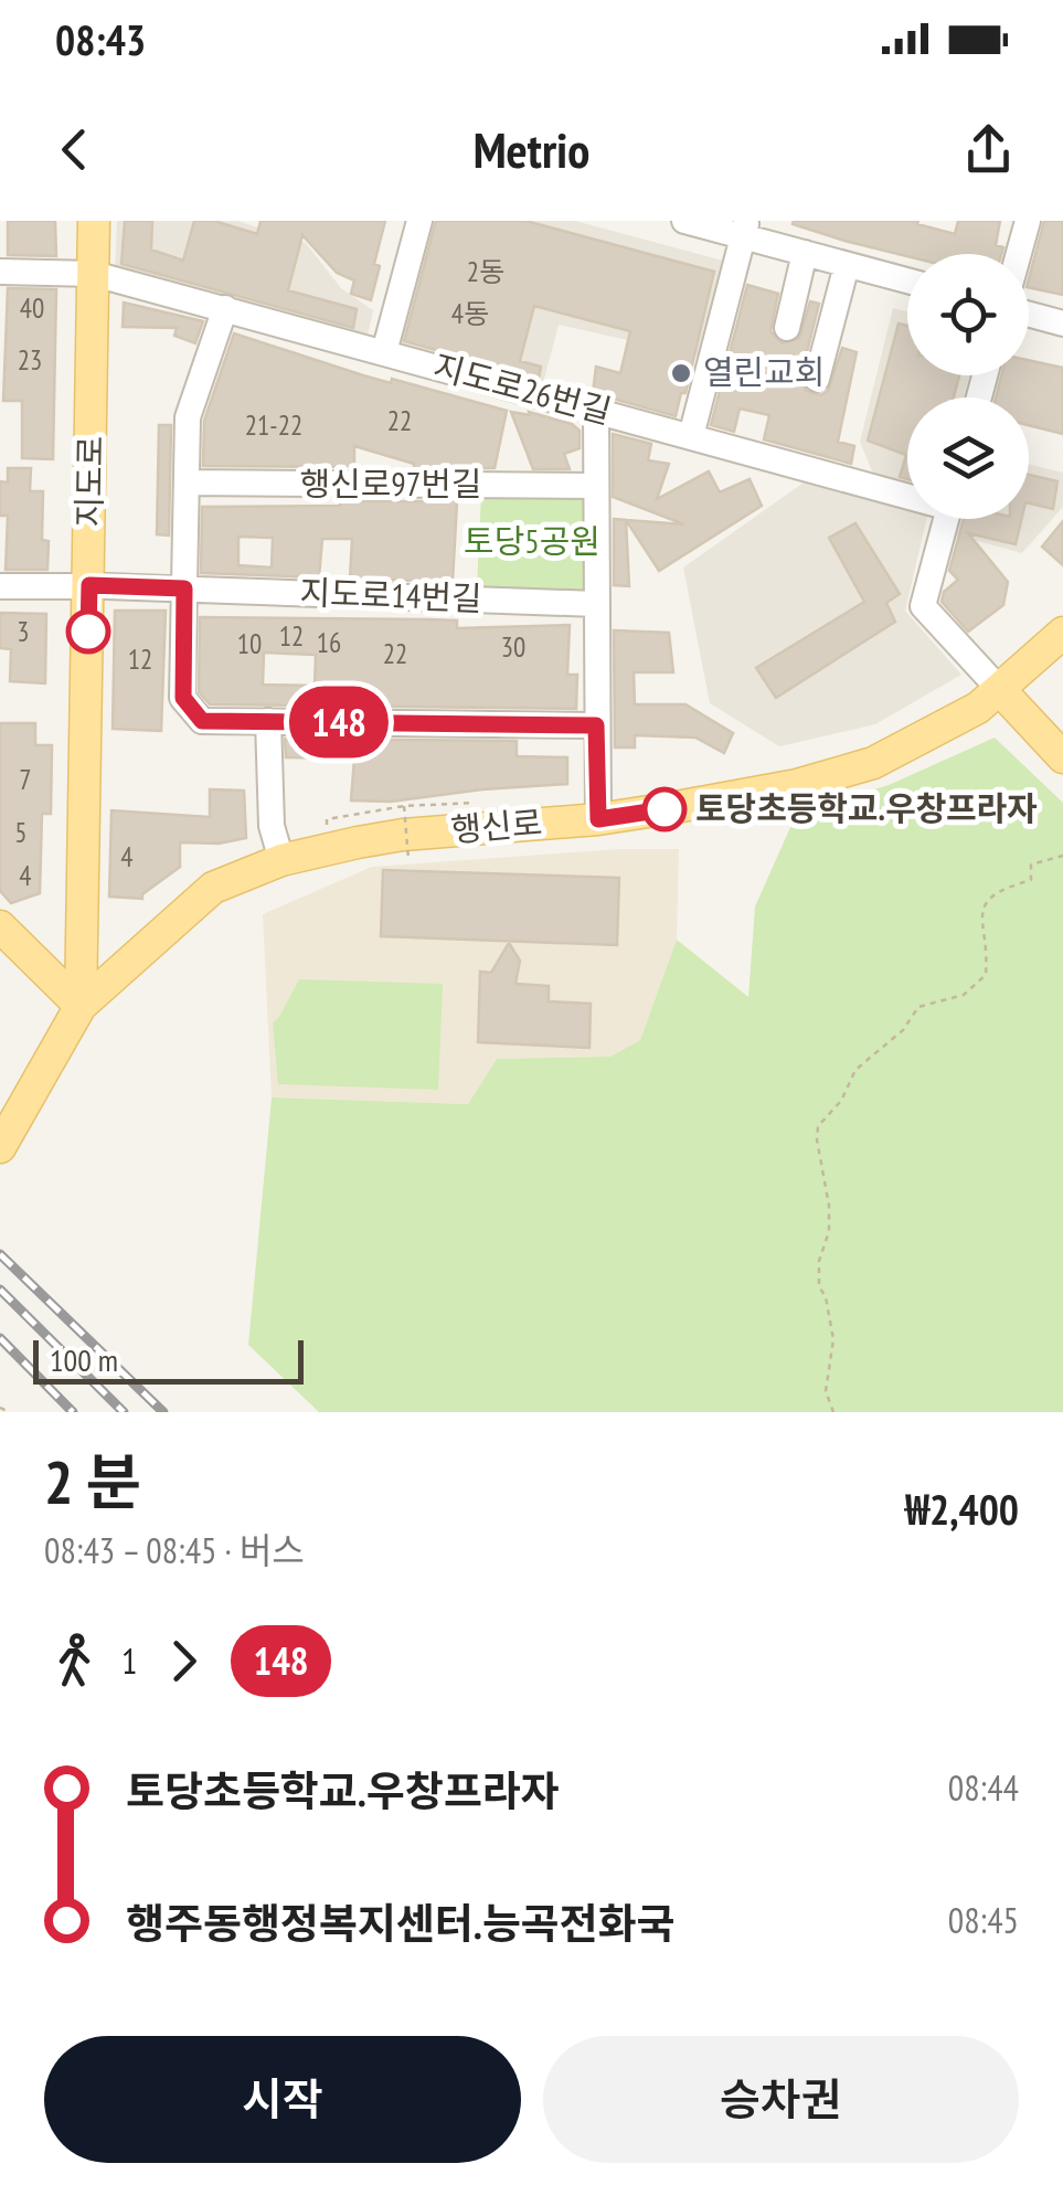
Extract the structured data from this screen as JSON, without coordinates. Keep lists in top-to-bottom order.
{
  "streets": {
    "main road": ["지도로", "행신로"],
    "street": ["지도로26번길", "행신로97번길", "지도로14번길"]
  },
  "crossings": [
    ["지도로26번길", "지도로"],
    ["지도로", "지도로14번길"],
    ["지도로", "행신로"]
  ],
  "parks": ["토당5공원"],
  "places": ["열린교회", "토당초등학교.우창프라자"],
  "lines": ["bus line 148"],
  "house_numbers": [
    "2동",
    "40",
    "4동",
    "23",
    "22",
    "21-22",
    "3",
    "12",
    "16",
    "10",
    "30",
    "22",
    "12",
    "7",
    "5",
    "4",
    "4"
  ],
  "scale_bar": "100 m",
  "page": {
    "status": "08:43",
    "header": "Metrio",
    "on_map": "148",
    "scale": "100 m",
    "heading": ["2 분", "08:43 – 08:45 · 버스", "₩2,400"],
    "legs": ["1", "148"],
    "list": [
      {
        "name": "토당초등학교.우창프라자",
        "value": "08:44"
      },
      {
        "name": "행주동행정복지센터.능곡전화국",
        "value": "08:45"
      }
    ],
    "buttons": ["시작", "승차권"]
  }
}
